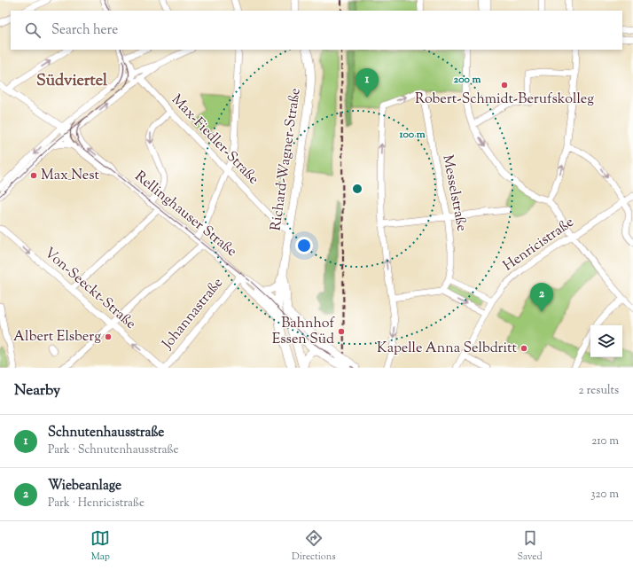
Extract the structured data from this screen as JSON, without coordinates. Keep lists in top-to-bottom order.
{
  "streets": {
    "main road": ["Richard-Wagner-Straße", "Rellinghauser Straße"],
    "street": [
      "Max-Fiedler-Straße",
      "Messelstraße",
      "Henricistraße",
      "Von-Seeckt-Straße",
      "Johannastraße"
    ]
  },
  "crossings": [
    ["Max-Fiedler-Straße", "Richard-Wagner-Straße"],
    ["Richard-Wagner-Straße", "Rellinghauser Straße"],
    ["Rellinghauser Straße", "Johannastraße"]
  ],
  "districts": ["Südviertel"],
  "places": [
    "Robert-Schmidt-Berufskolleg",
    "Max_Nest",
    "Bahnhof Essen Süd",
    "Albert Elsberg",
    "Kapelle Anna Selbdritt"
  ],
  "page": {
    "search": "Search here",
    "pins": ["1", "2"],
    "heading": ["Nearby", "2 results"],
    "list": [
      {
        "mark": "1",
        "name": "Schnutenhausstraße",
        "note": "Park · Schnutenhausstraße",
        "value": "210 m"
      },
      {
        "mark": "2",
        "name": "Wiebeanlage",
        "note": "Park · Henricistraße",
        "value": "320 m"
      }
    ],
    "nav": ["Map", "Directions", "Saved"]
  },
  "rings": ["200 m", "100 m"]
}
